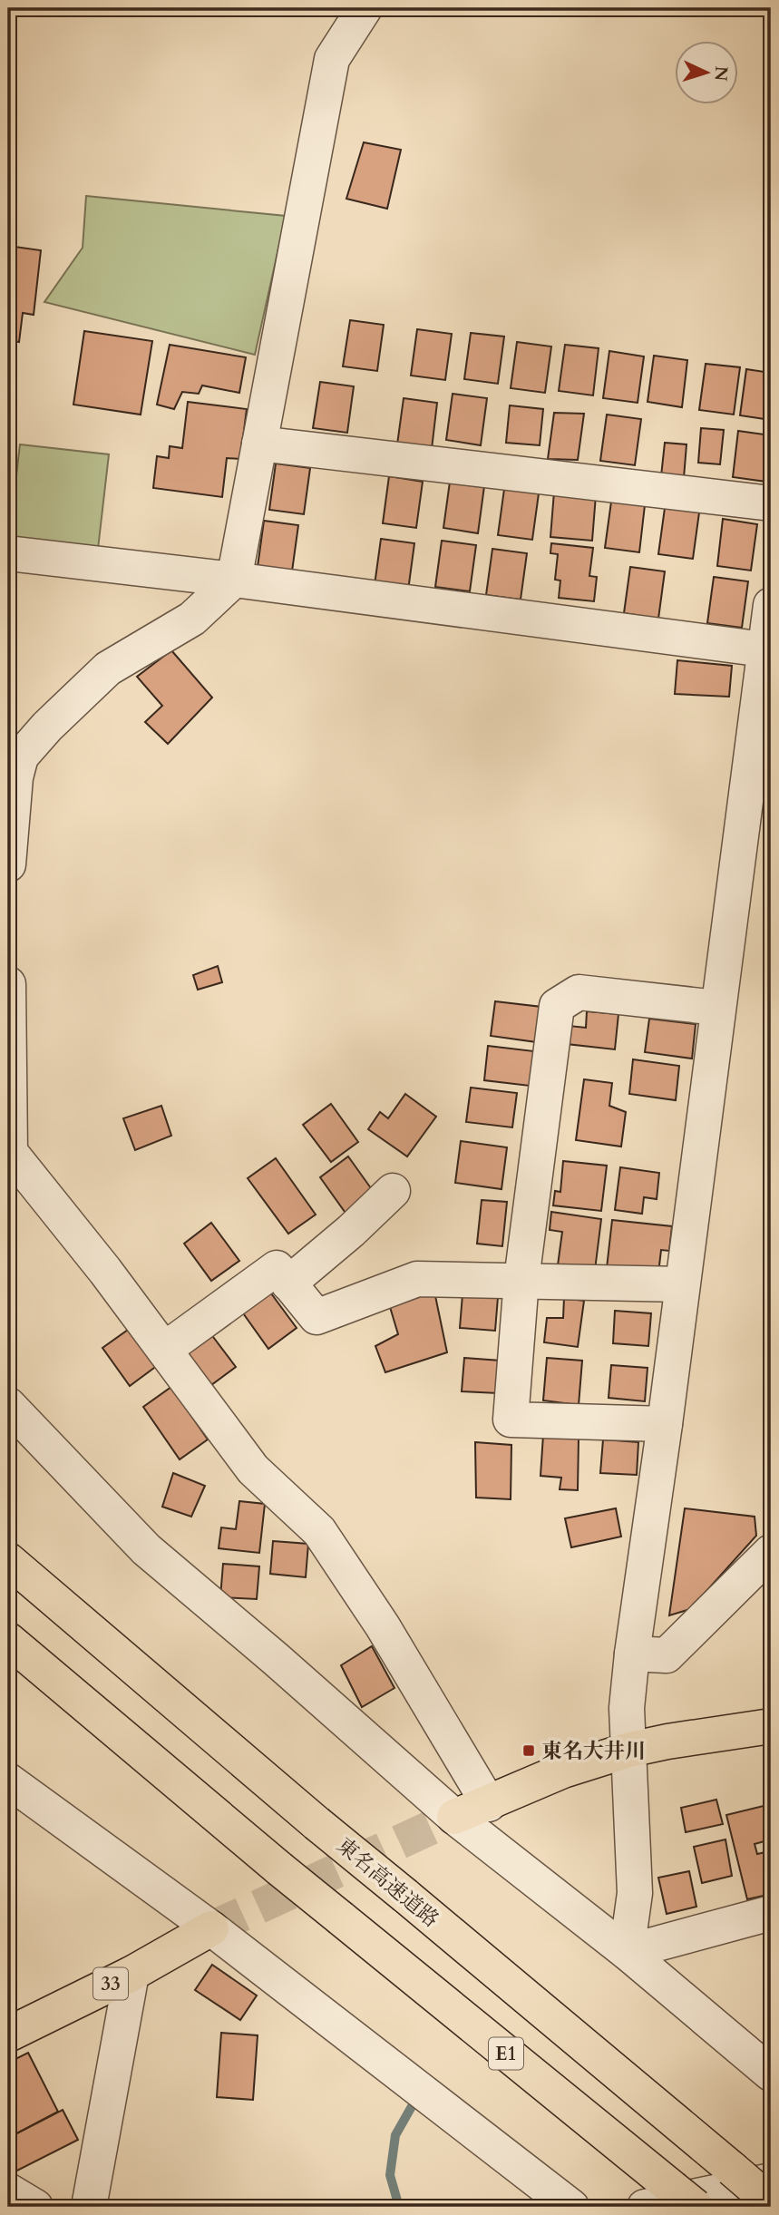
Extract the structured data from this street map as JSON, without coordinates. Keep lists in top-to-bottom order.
{
  "streets": {
    "main road": ["東名高速道路", "33", "E1"]
  },
  "places": {
    "transit": ["東名大井川"]
  },
  "north": "right"
}
